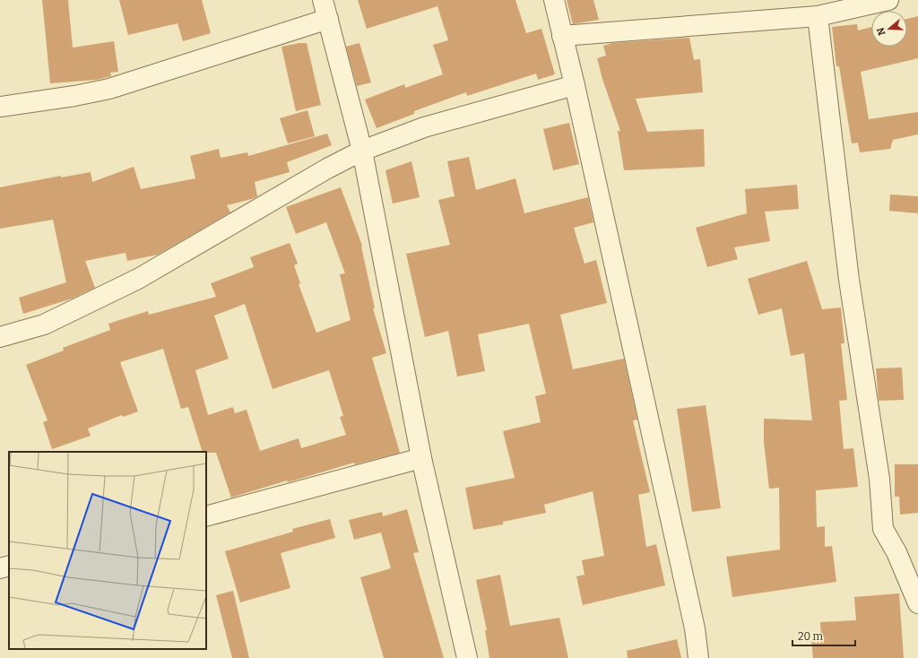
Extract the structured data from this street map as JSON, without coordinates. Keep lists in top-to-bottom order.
{
  "scale_bar": "20 m",
  "north": "left"
}
